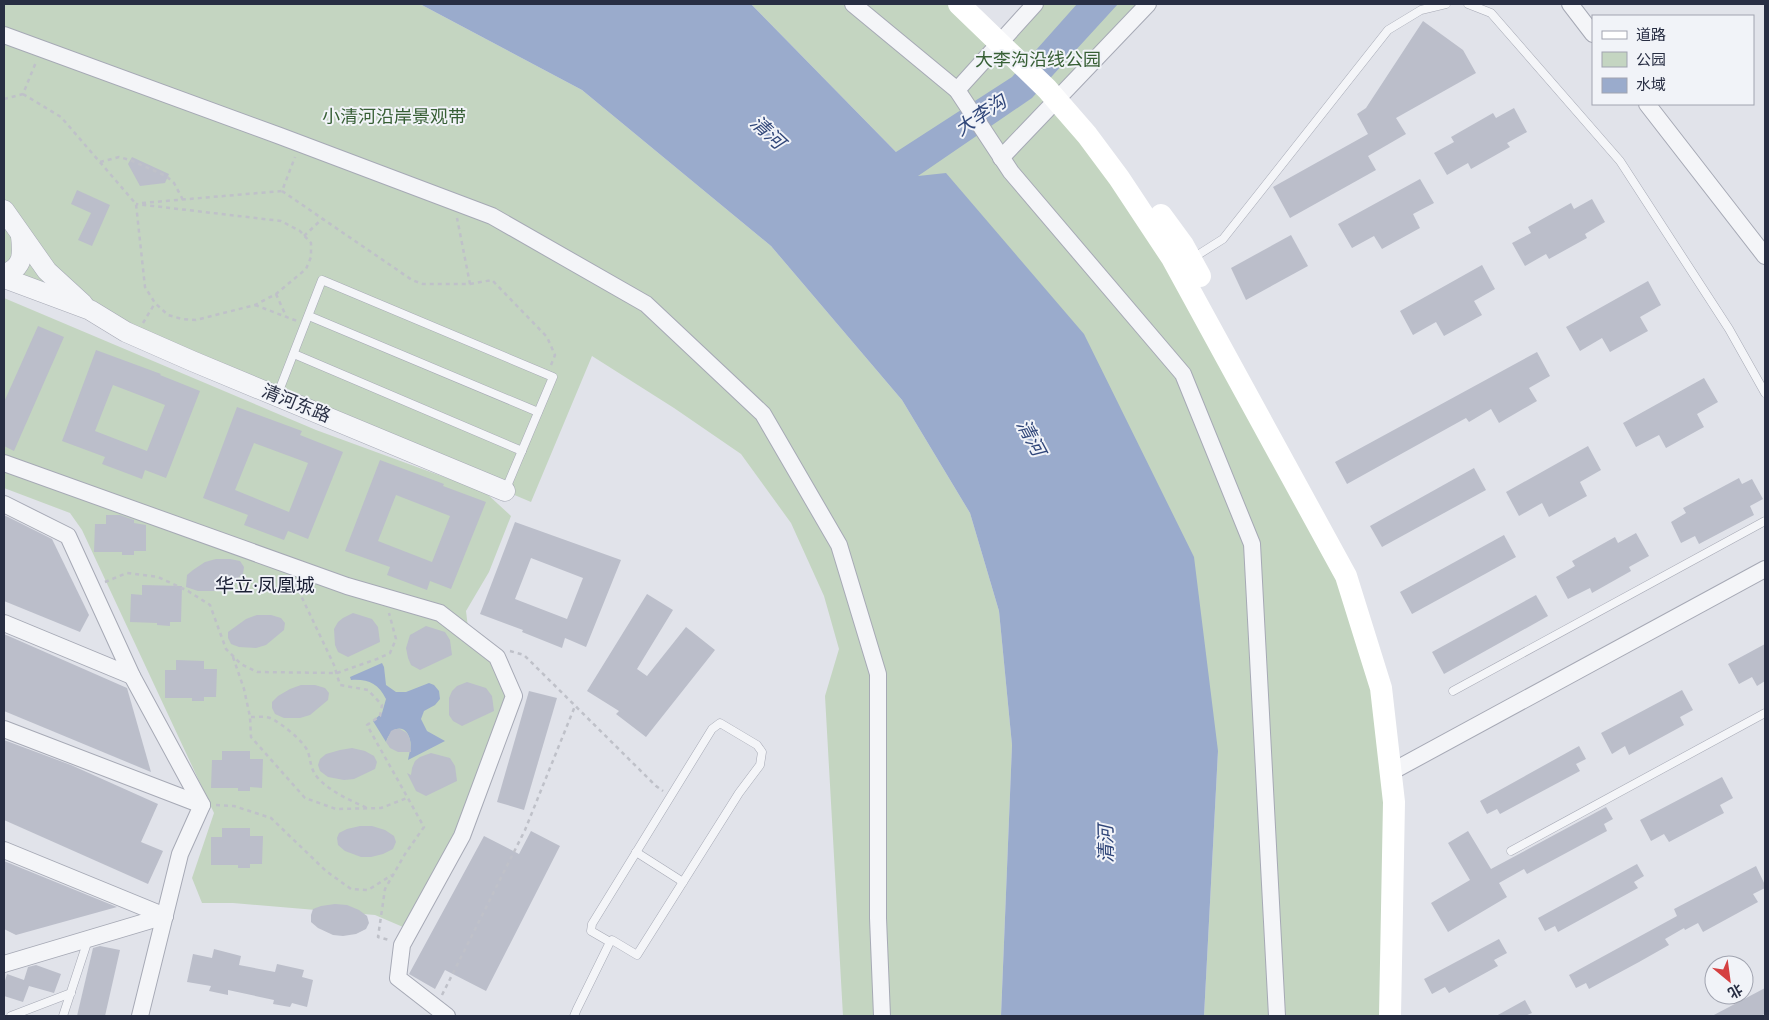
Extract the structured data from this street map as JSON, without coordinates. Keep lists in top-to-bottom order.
{
  "streets": {
    "street": ["清河东路"]
  },
  "districts": ["华立·凤凰城"],
  "water": ["大李沟", "清河"],
  "parks": ["大李沟沿线公园", "小清河沿岸景观带"],
  "legend": ["道路", "公园", "水域"],
  "north": "bottom right"
}
